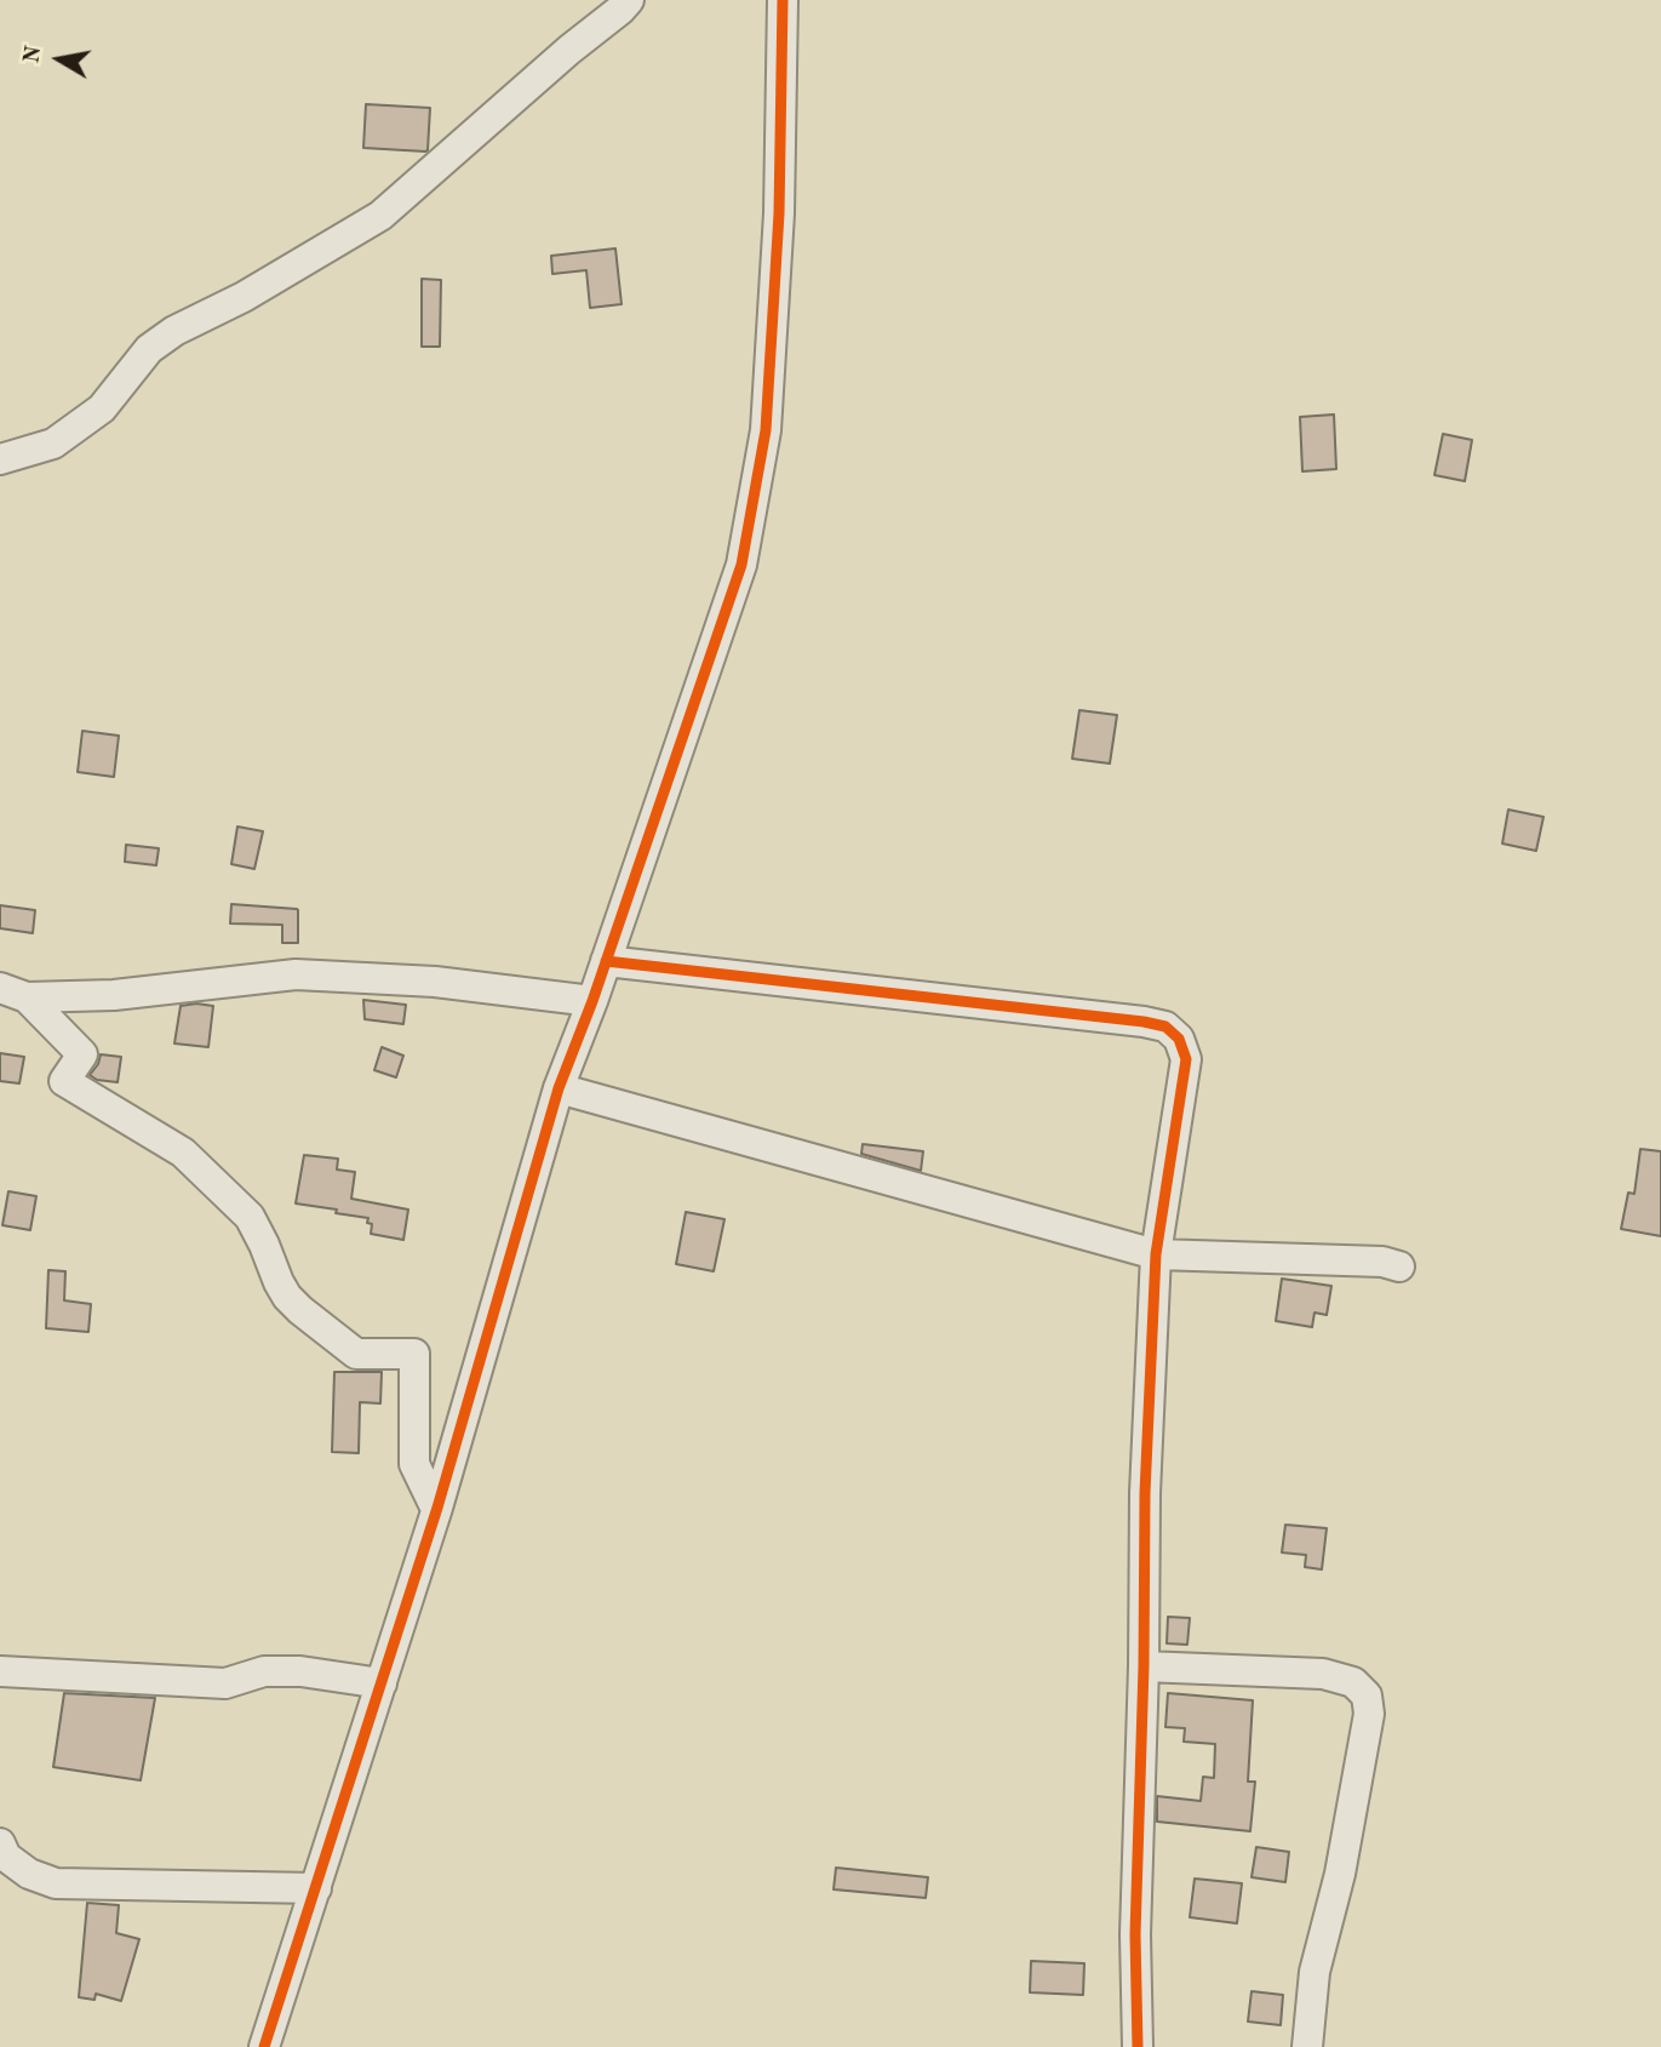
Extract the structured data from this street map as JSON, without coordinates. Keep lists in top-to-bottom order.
{
  "north": "left"
}
